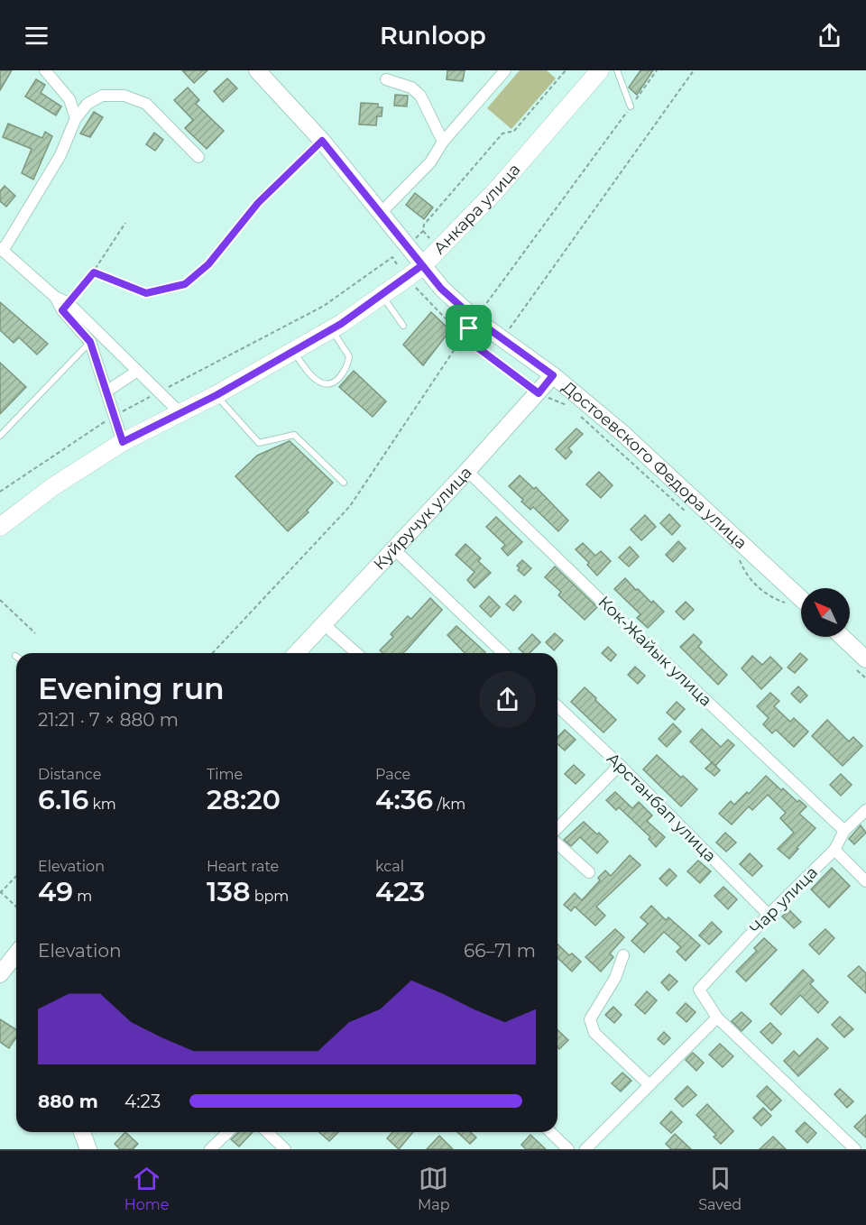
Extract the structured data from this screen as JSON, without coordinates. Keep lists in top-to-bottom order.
{
  "streets": {
    "main road": ["Анкара улица"],
    "street": [
      "Достоевского Федора улица",
      "Куйручук улица",
      "Кок-Жайык улица",
      "Арстанбап улица",
      "Чар улица"
    ]
  },
  "crossings": [
    ["Анкара улица", "Достоевского Федора улица"],
    ["Достоевского Федора улица", "Куйручук улица"],
    ["Куйручук улица", "Кок-Жайык улица"],
    ["Кок-Жайык улица", "Чар улица"],
    ["Арстанбап улица", "Чар улица"]
  ],
  "north": "top left",
  "page": {
    "header": "Runloop",
    "heading": ["Evening run", "21:21 · 7 × 880 m"],
    "stats": [
      ["Distance", "6.16 km"],
      ["Time", "28:20"],
      ["Pace", "4:36 /km"],
      ["Elevation", "49 m"],
      ["Heart rate", "138 bpm"],
      ["kcal", "423"]
    ],
    "chart": ["Elevation", "66–71 m"],
    "list": [
      {
        "name": "880 m",
        "note": "4:23"
      }
    ],
    "tabs": ["Home", "Map", "Saved"]
  }
}
